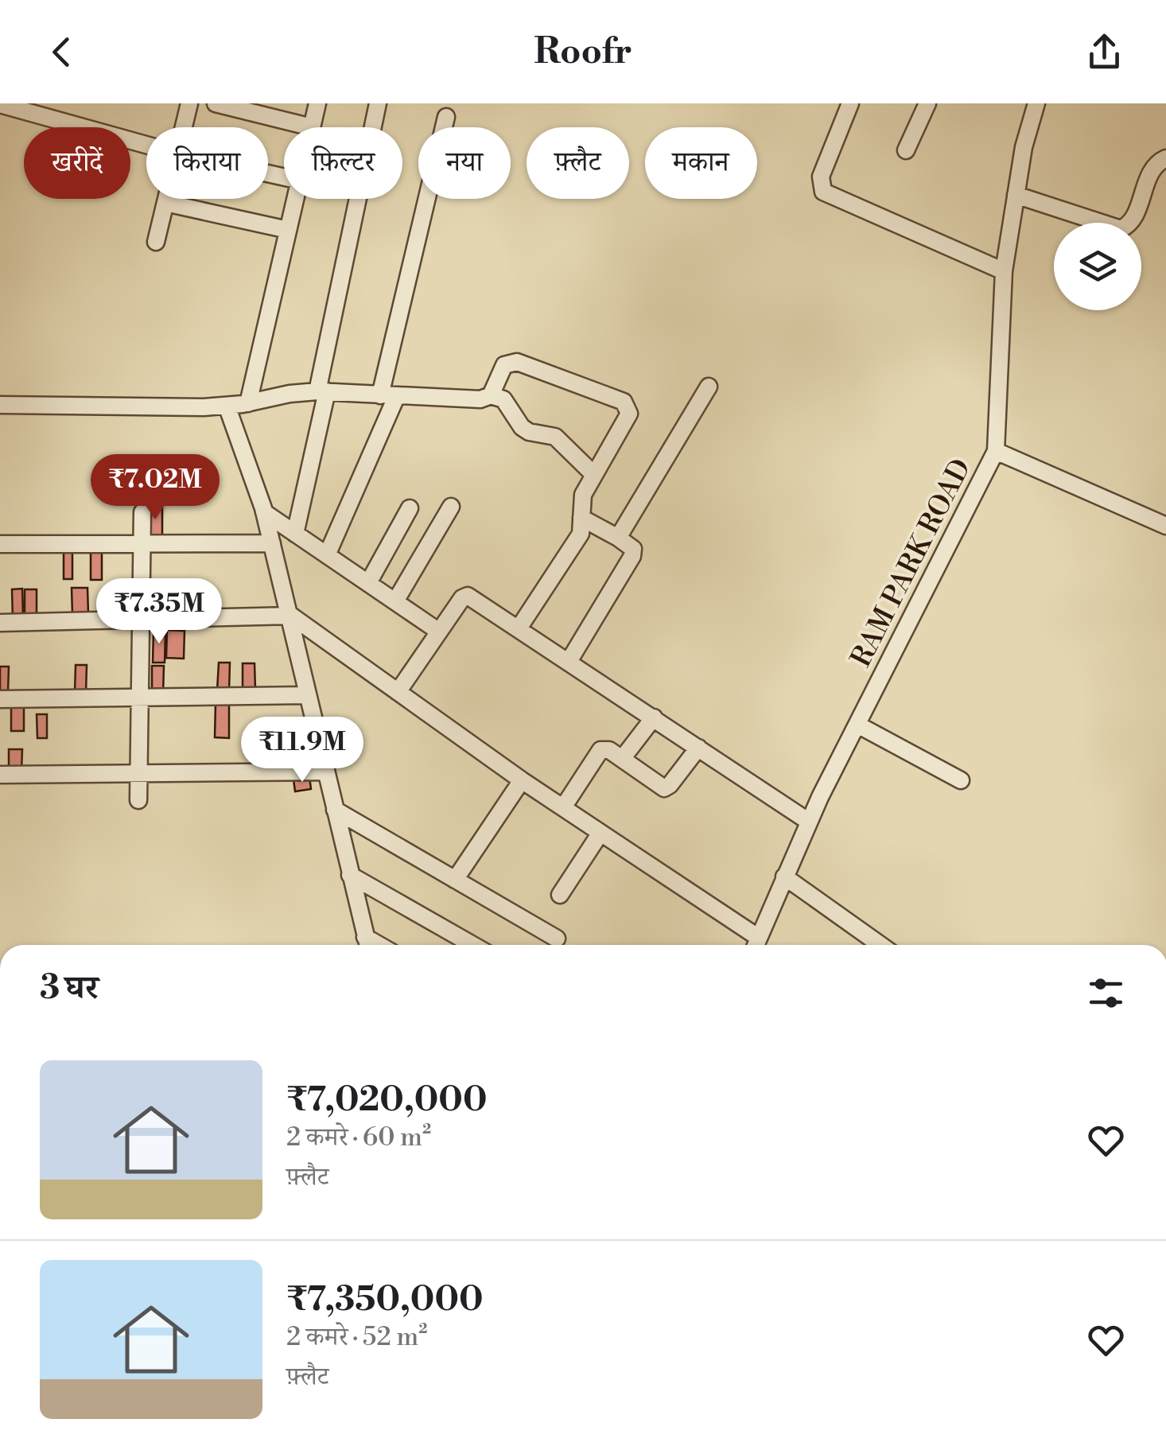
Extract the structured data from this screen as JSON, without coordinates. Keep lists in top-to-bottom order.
{
  "streets": {
    "street": ["RAM PARK ROAD"]
  },
  "page": {
    "header": "Roofr",
    "chip": [
      "खरीदें",
      "किराया",
      "फ़िल्टर",
      "नया",
      "फ़्लैट",
      "मकान"
    ],
    "price": ["₹7.02M", "₹7.35M", "₹11.9M"],
    "heading": "3 घर",
    "list": [
      {
        "name": "₹7,020,000",
        "note": "2 कमरे · 60 m² · फ़्लैट"
      },
      {
        "name": "₹7,350,000",
        "note": "2 कमरे · 52 m² · फ़्लैट"
      }
    ]
  }
}
